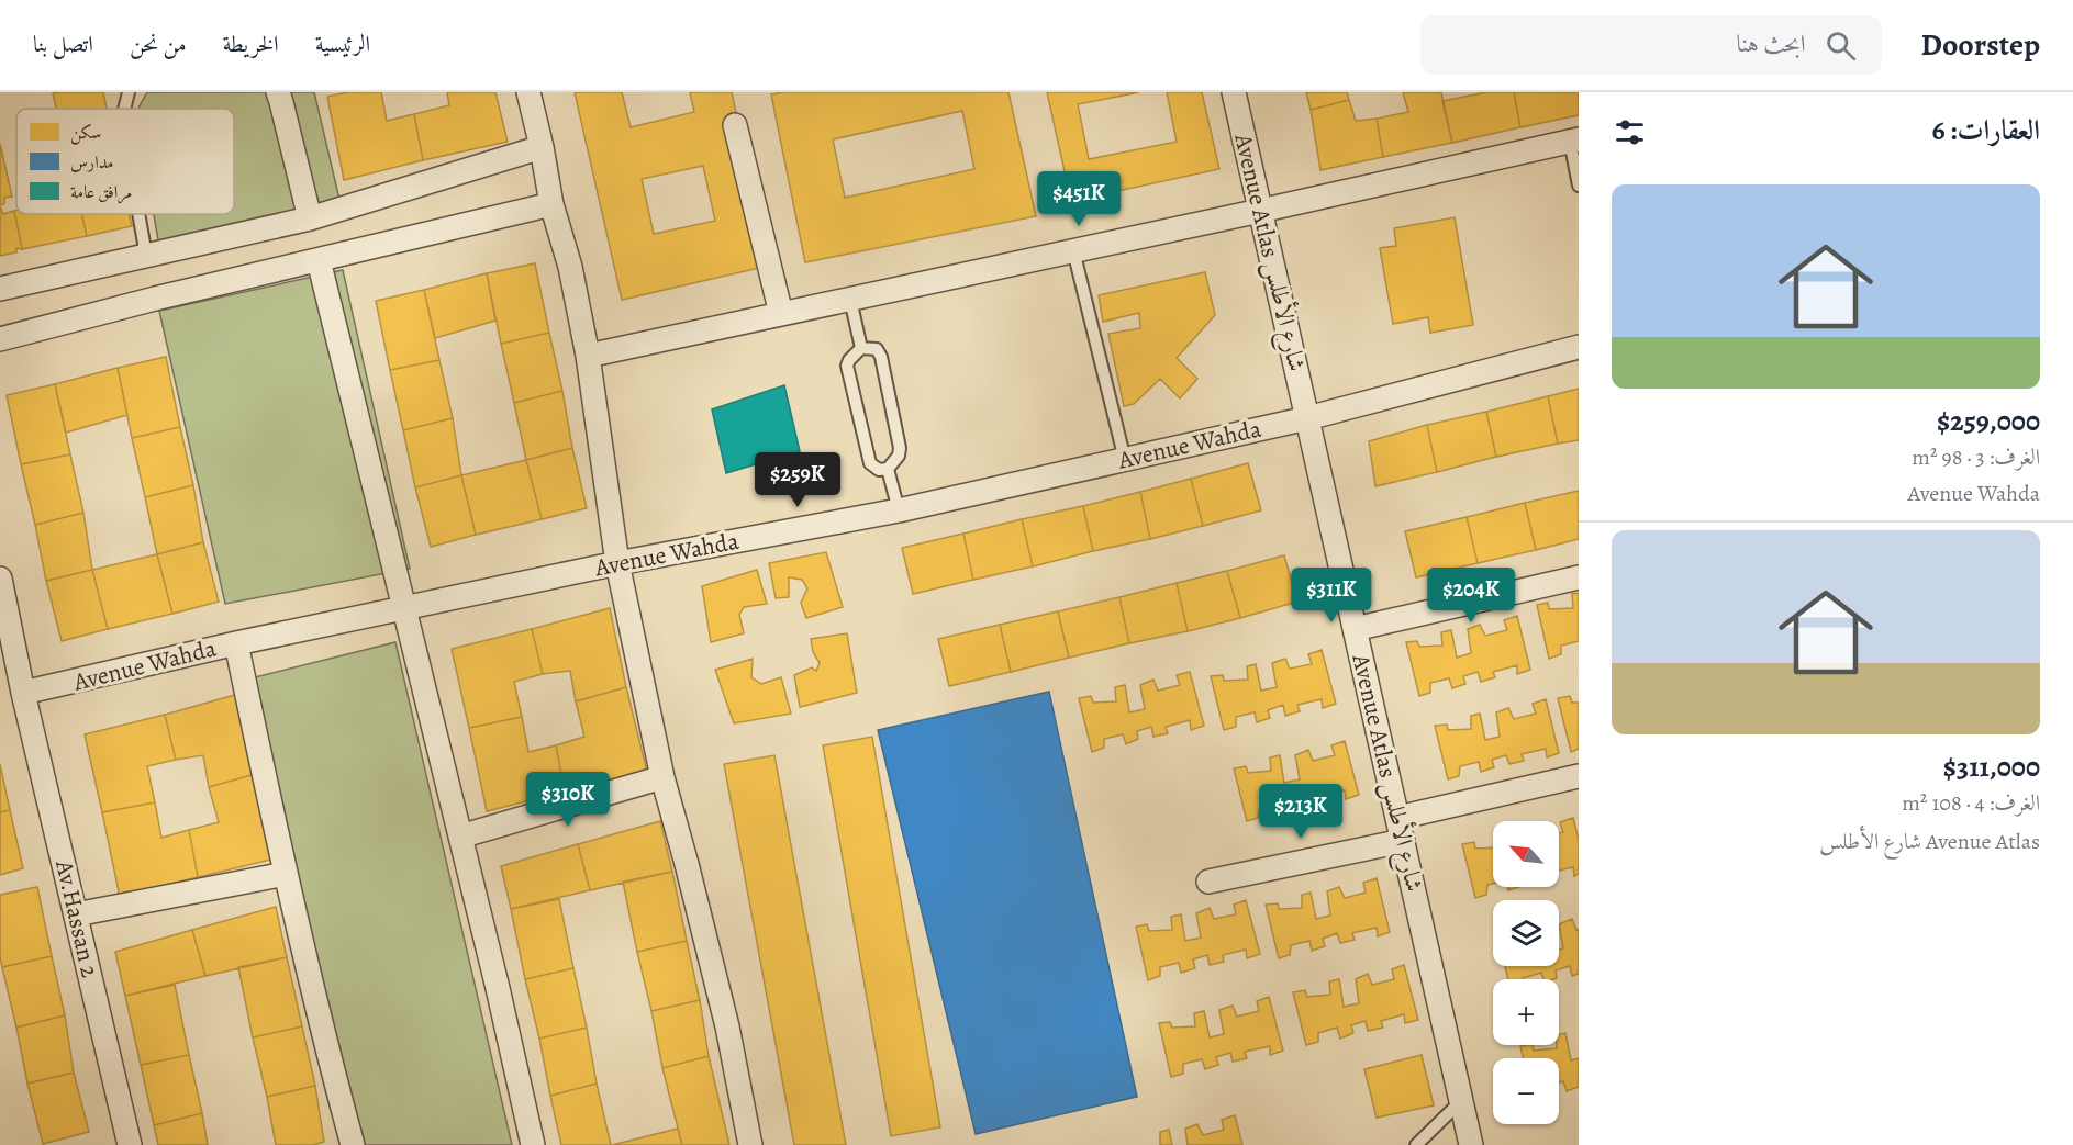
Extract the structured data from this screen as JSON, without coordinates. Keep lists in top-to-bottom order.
{
  "streets": {
    "street": ["Avenue Atlas شارع الأطلس", "Avenue Wahda", "Av.Hassan 2"]
  },
  "crossings": [
    ["Avenue Atlas شارع الأطلس", "Avenue Wahda"],
    ["Avenue Wahda", "Av.Hassan 2"]
  ],
  "legend": ["سكن", "مدارس", "مرافق عامة"],
  "north": "top left",
  "page": {
    "header": "Doorstep",
    "search": "ابحث هنا",
    "nav": [
      "الرئيسية",
      "الخريطة",
      "من نحن",
      "اتصل بنا"
    ],
    "heading": "العقارات: 6",
    "list": [
      {
        "name": "$259,000",
        "note": "الغرف: 3 · 98 m² · Avenue Wahda"
      },
      {
        "name": "$311,000",
        "note": "الغرف: 4 · 108 m² · Avenue Atlas شارع الأطلس"
      }
    ],
    "price": [
      "$451K",
      "$259K",
      "$311K",
      "$204K",
      "$310K",
      "$213K"
    ],
    "map_buttons": ["+", "−"]
  }
}
